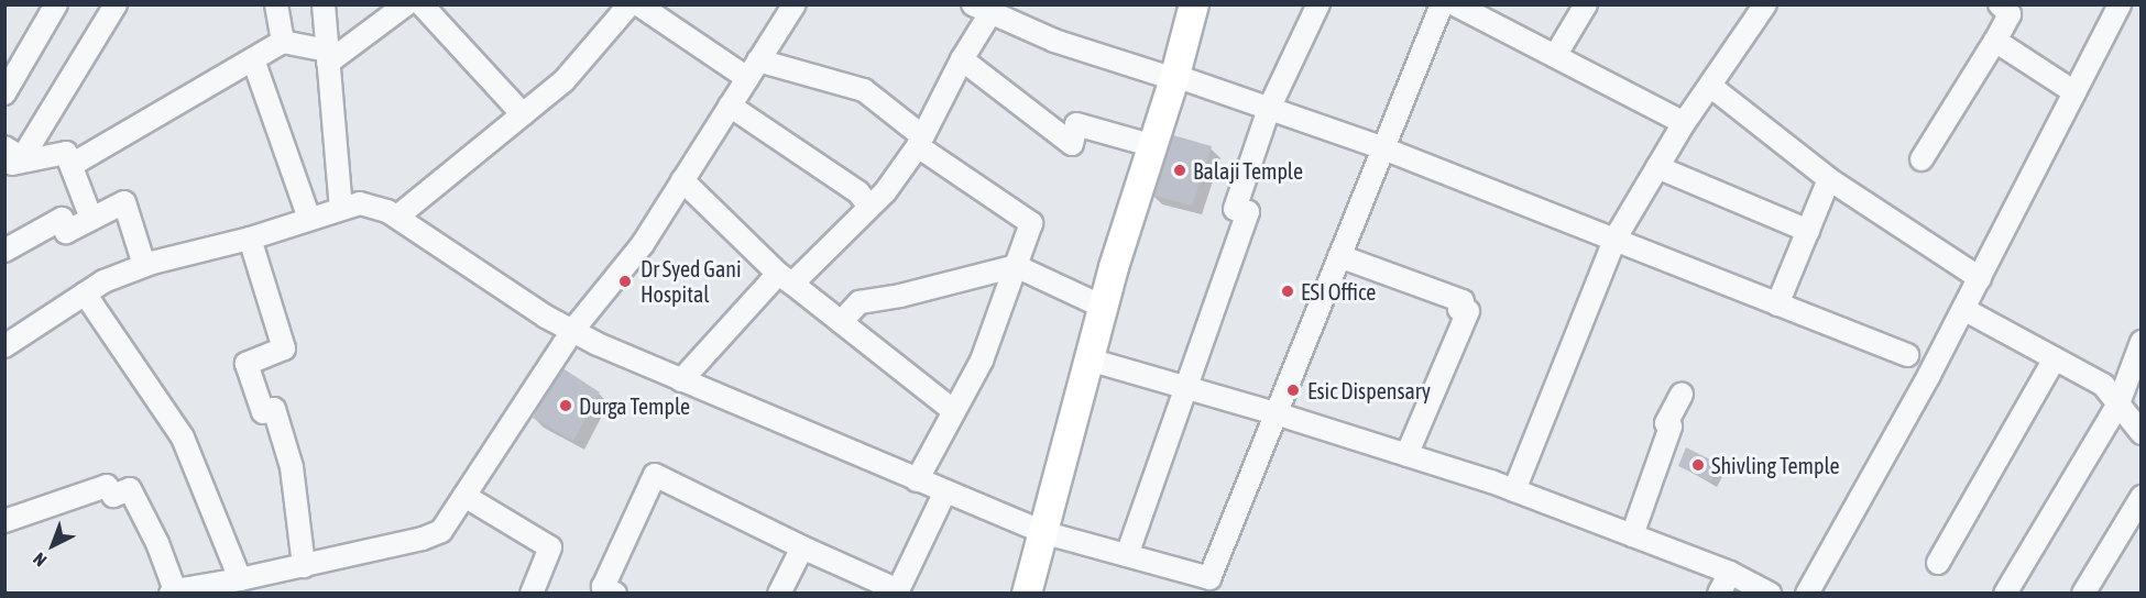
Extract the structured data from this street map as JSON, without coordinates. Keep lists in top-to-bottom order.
{
  "places": [
    "Balaji Temple",
    "Dr Syed Gani Hospital",
    "ESI Office",
    "Esic Dispensary",
    "Durga Temple",
    "Shivling Temple"
  ],
  "north": "bottom left"
}
